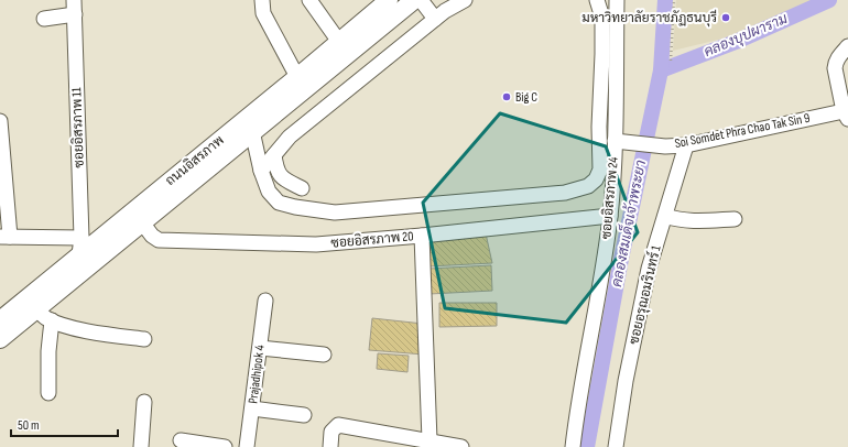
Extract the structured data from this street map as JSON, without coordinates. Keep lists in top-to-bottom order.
{
  "streets": {
    "main road": ["ถนนอิสรภาพ"],
    "street": [
      "ซอยอิสรภาพ 11",
      "Soi Somdet Phra Chao Tak Sin 9",
      "ซอยอิสรภาพ 24",
      "ซอยอิสรภาพ 20",
      "ซอยอรุณอมรินทร์ 1",
      "Prajadhipok 4"
    ]
  },
  "crossings": [
    ["ซอยอิสรภาพ 11", "ถนนอิสรภาพ"],
    ["Soi Somdet Phra Chao Tak Sin 9", "ซอยอิสรภาพ 24"],
    ["Soi Somdet Phra Chao Tak Sin 9", "ซอยอรุณอมรินทร์ 1"],
    ["ซอยอิสรภาพ 24", "ซอยอิสรภาพ 20"]
  ],
  "water": ["คลองบุปผาราม", "คลองสมเด็จเจ้าพระยา"],
  "places": ["มหาวิทยาลัยราชภัฏธนบุรี", "Big C"],
  "scale_bar": "50 m"
}
